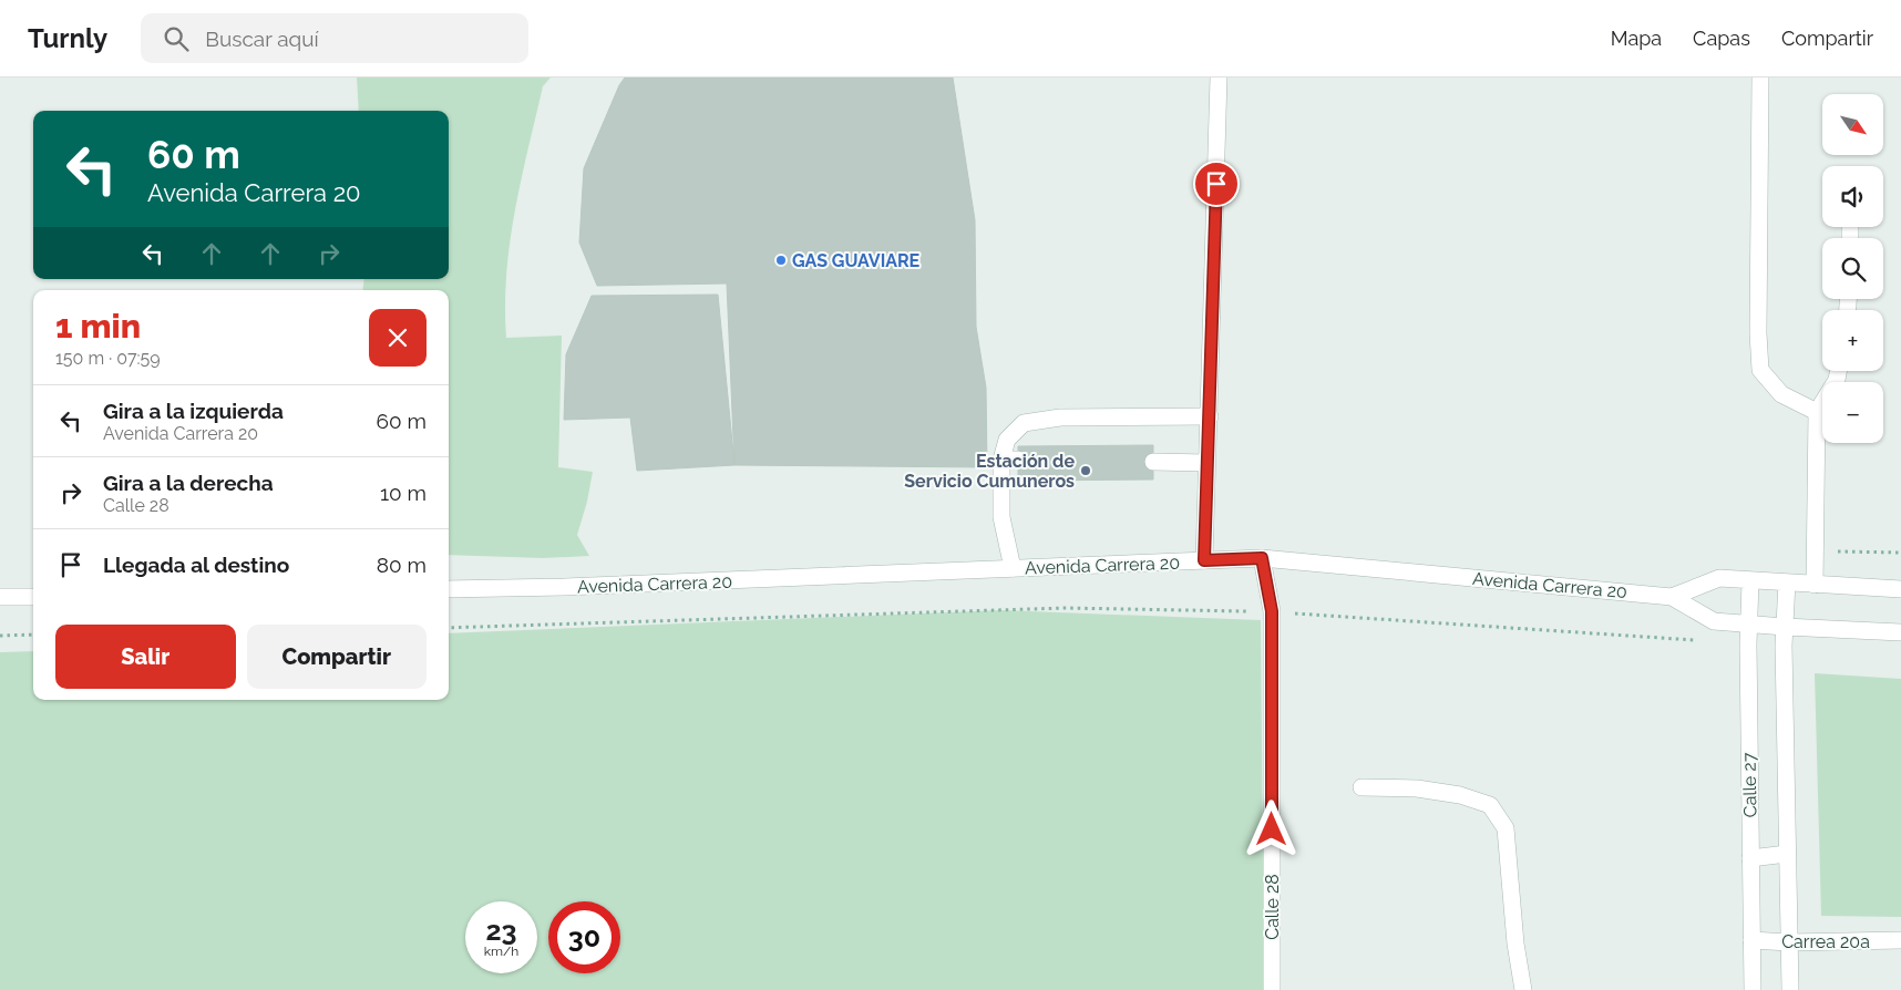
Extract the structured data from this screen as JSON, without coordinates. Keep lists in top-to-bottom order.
{
  "streets": {
    "street": [
      "Avenida Carrera 20",
      "Calle 27",
      "Calle 28",
      "Carrea 20a"
    ]
  },
  "crossings": [
    ["Avenida Carrera 20", "Calle 27"],
    ["Avenida Carrera 20", "Calle 28"],
    ["Calle 27", "Carrea 20a"]
  ],
  "places": ["GAS GUAVIARE", "Estación de Servicio Cumuneros"],
  "north": "bottom right",
  "page": {
    "header": "Turnly",
    "search": "Buscar aquí",
    "nav": ["Mapa", "Capas", "Compartir"],
    "map_buttons": ["+", "−"],
    "turn": ["60 m", "Avenida Carrera 20"],
    "heading": ["1 min", "150 m · 07:59"],
    "list": [
      {
        "name": "Gira a la izquierda",
        "note": "Avenida Carrera 20",
        "value": "60 m"
      },
      {
        "name": "Gira a la derecha",
        "note": "Calle 28",
        "value": "10 m"
      },
      {
        "name": "Llegada al destino",
        "value": "80 m"
      }
    ],
    "buttons": ["Salir", "Compartir"],
    "speed": "23 km/h",
    "limit": "30"
  }
}
